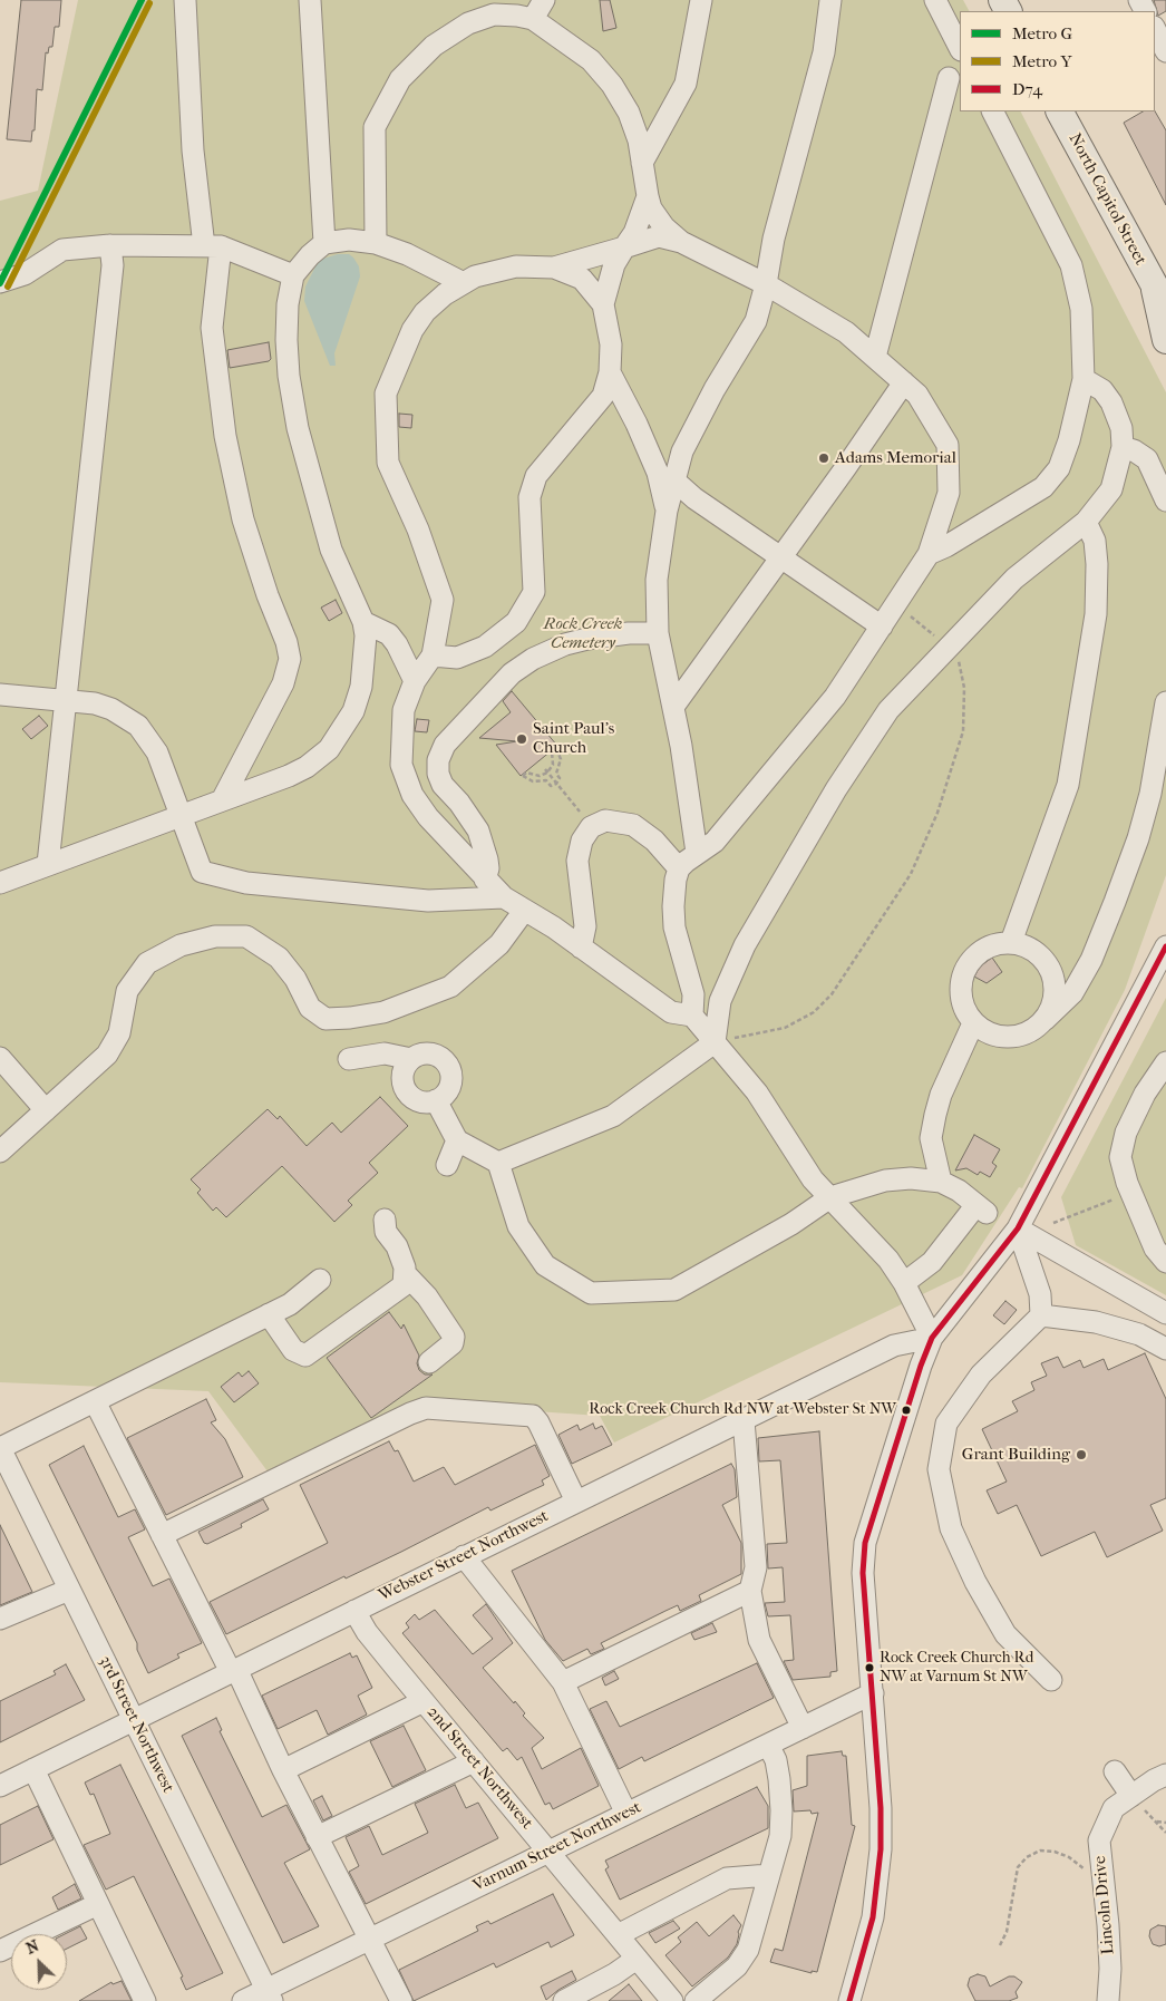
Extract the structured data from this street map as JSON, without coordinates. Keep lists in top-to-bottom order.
{
  "streets": {
    "main road": ["North Capitol Street"],
    "street": [
      "Webster Street Northwest",
      "3rd Street Northwest",
      "2nd Street Northwest",
      "Varnum Street Northwest",
      "Lincoln Drive"
    ]
  },
  "crossings": [
    ["Webster Street Northwest", "3rd Street Northwest"],
    ["Webster Street Northwest", "2nd Street Northwest"],
    ["3rd Street Northwest", "Varnum Street Northwest"],
    ["2nd Street Northwest", "Varnum Street Northwest"]
  ],
  "parks": ["Rock Creek Cemetery"],
  "places": [
    "Adams Memorial",
    "Saint Paul's Church",
    "Rock Creek Church Rd NW at Webster St NW",
    "Grant Building",
    "Rock Creek Church Rd NW at Varnum St NW"
  ],
  "lines": ["metro line G", "metro line Y", "transit line D74"],
  "legend": ["Metro G", "Metro Y", "D74"],
  "north": "top left"
}
